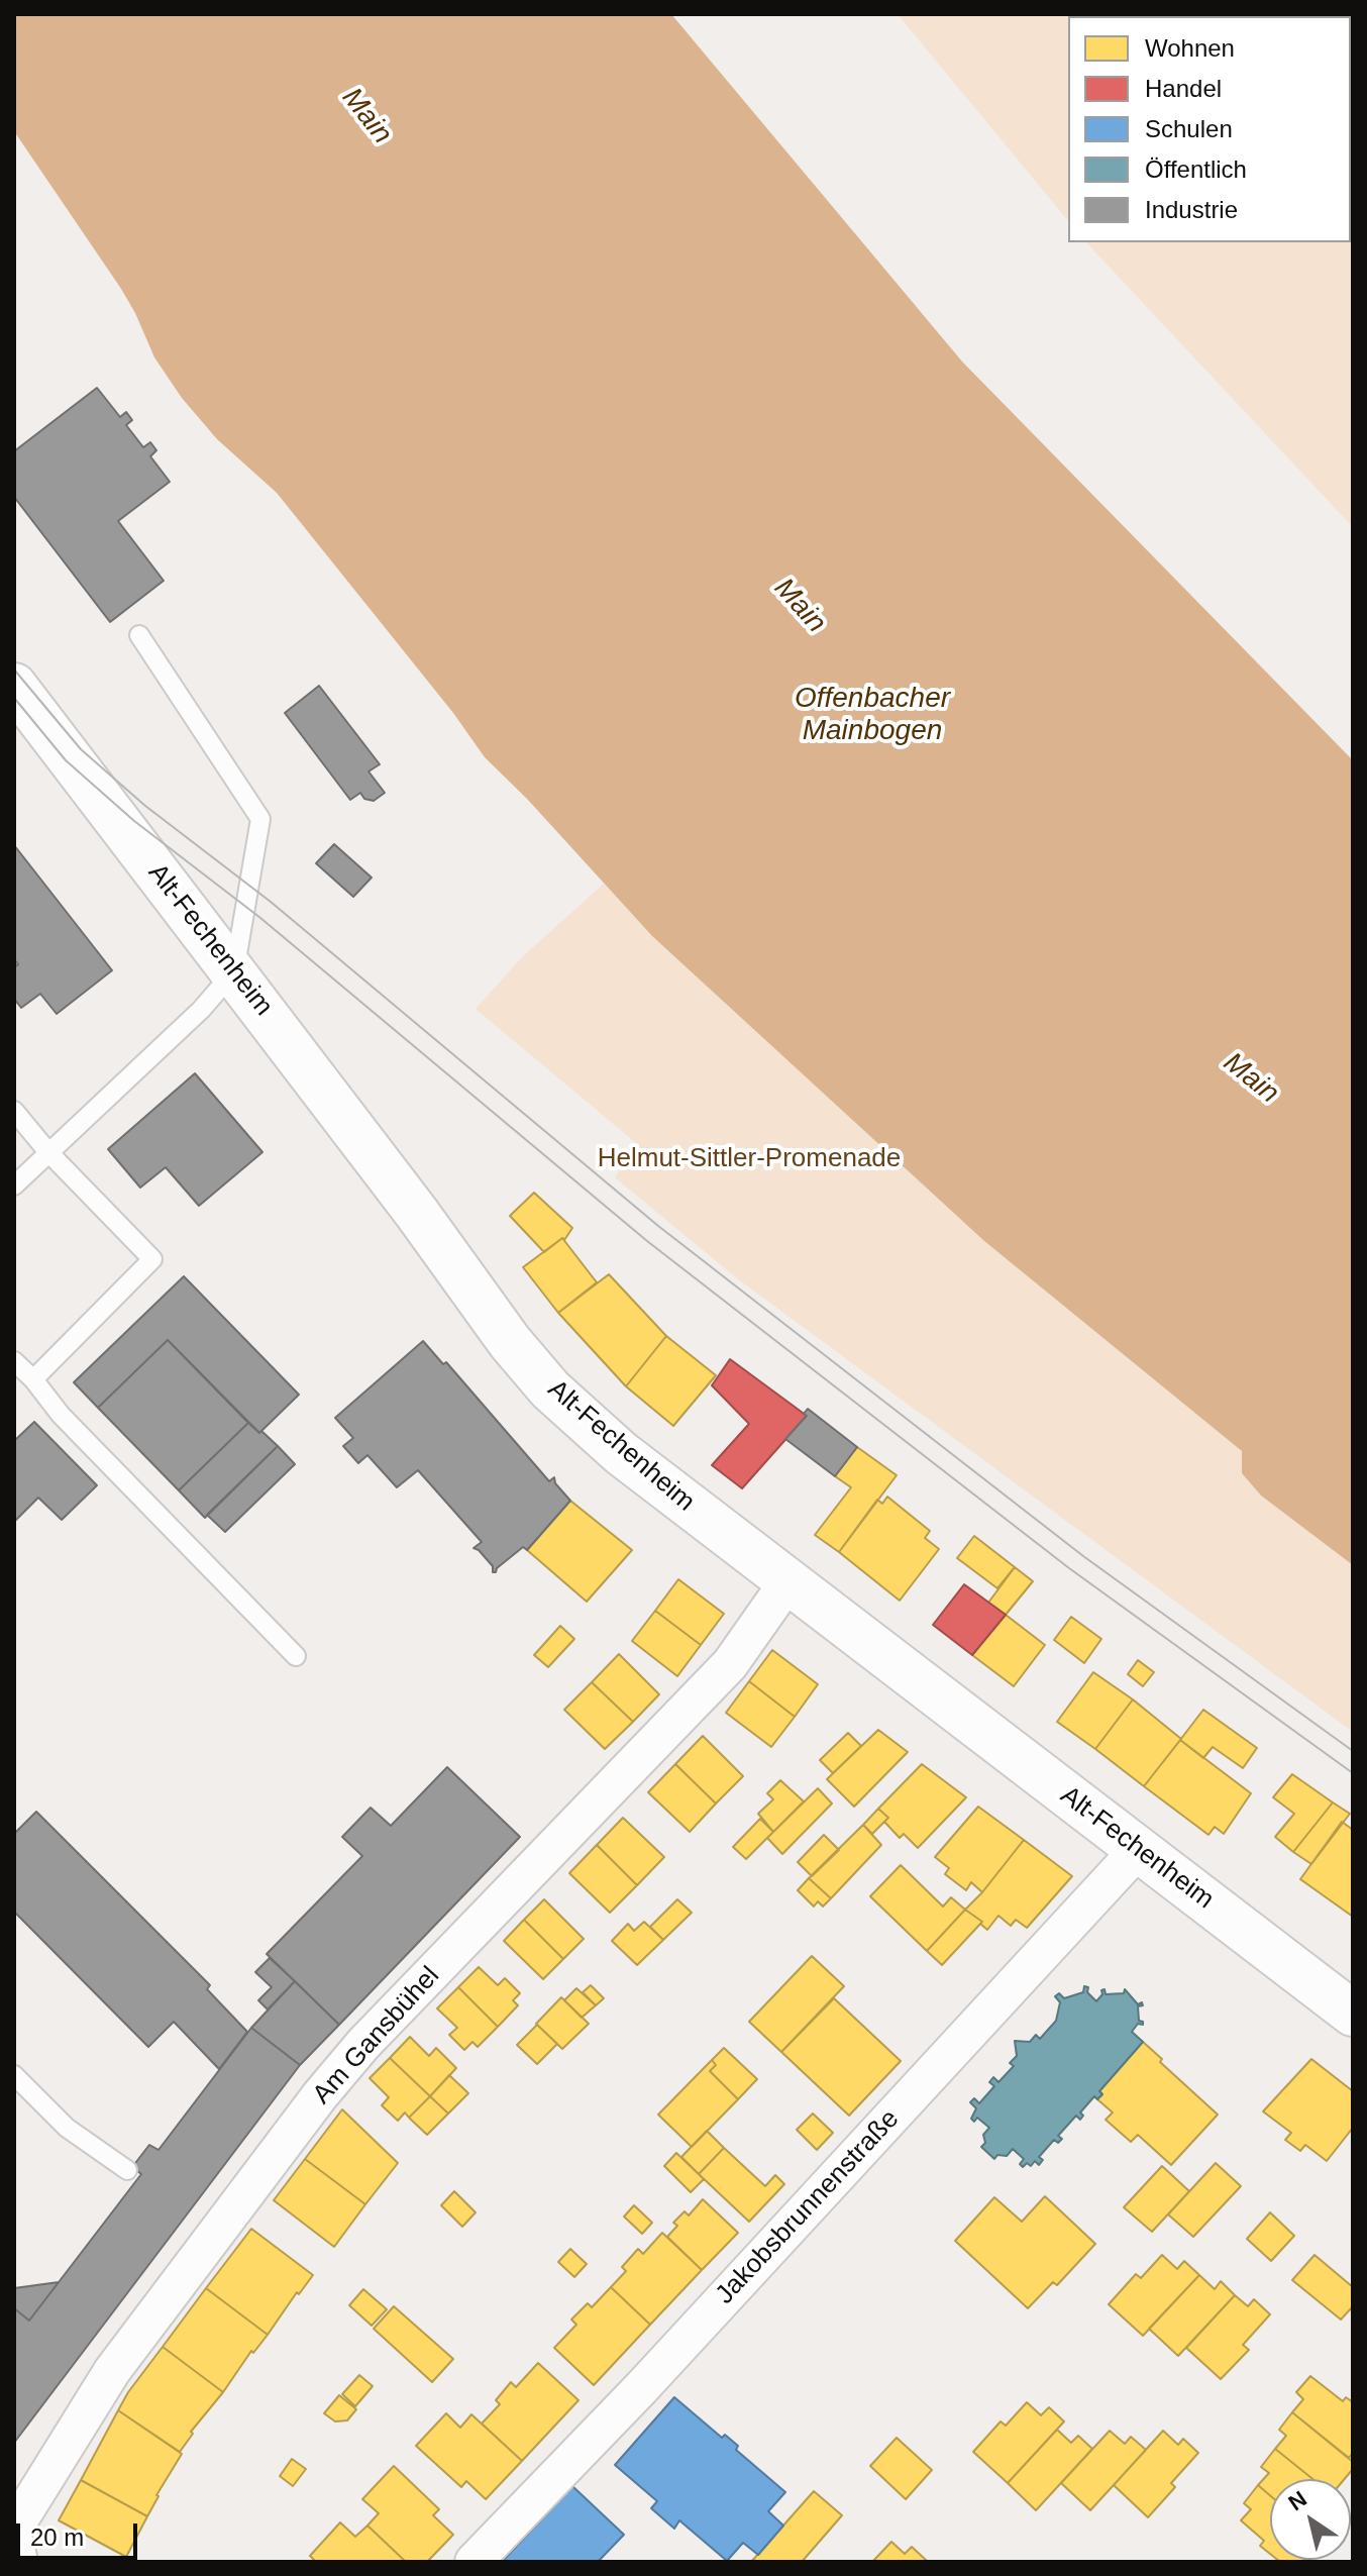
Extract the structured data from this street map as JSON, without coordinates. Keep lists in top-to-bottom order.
{
  "streets": {
    "street": ["Alt-Fechenheim", "Am Gansbühel", "Jakobsbrunnenstraße"]
  },
  "crossings": [
    ["Alt-Fechenheim", "Am Gansbühel"],
    ["Alt-Fechenheim", "Jakobsbrunnenstraße"]
  ],
  "water": ["Main", "Offenbacher Mainbogen"],
  "parks": ["Helmut-Sittler-Promenade"],
  "legend": [
    "Wohnen",
    "Handel",
    "Schulen",
    "Öffentlich",
    "Industrie"
  ],
  "scale_bar": "20 m",
  "north": "top left"
}
